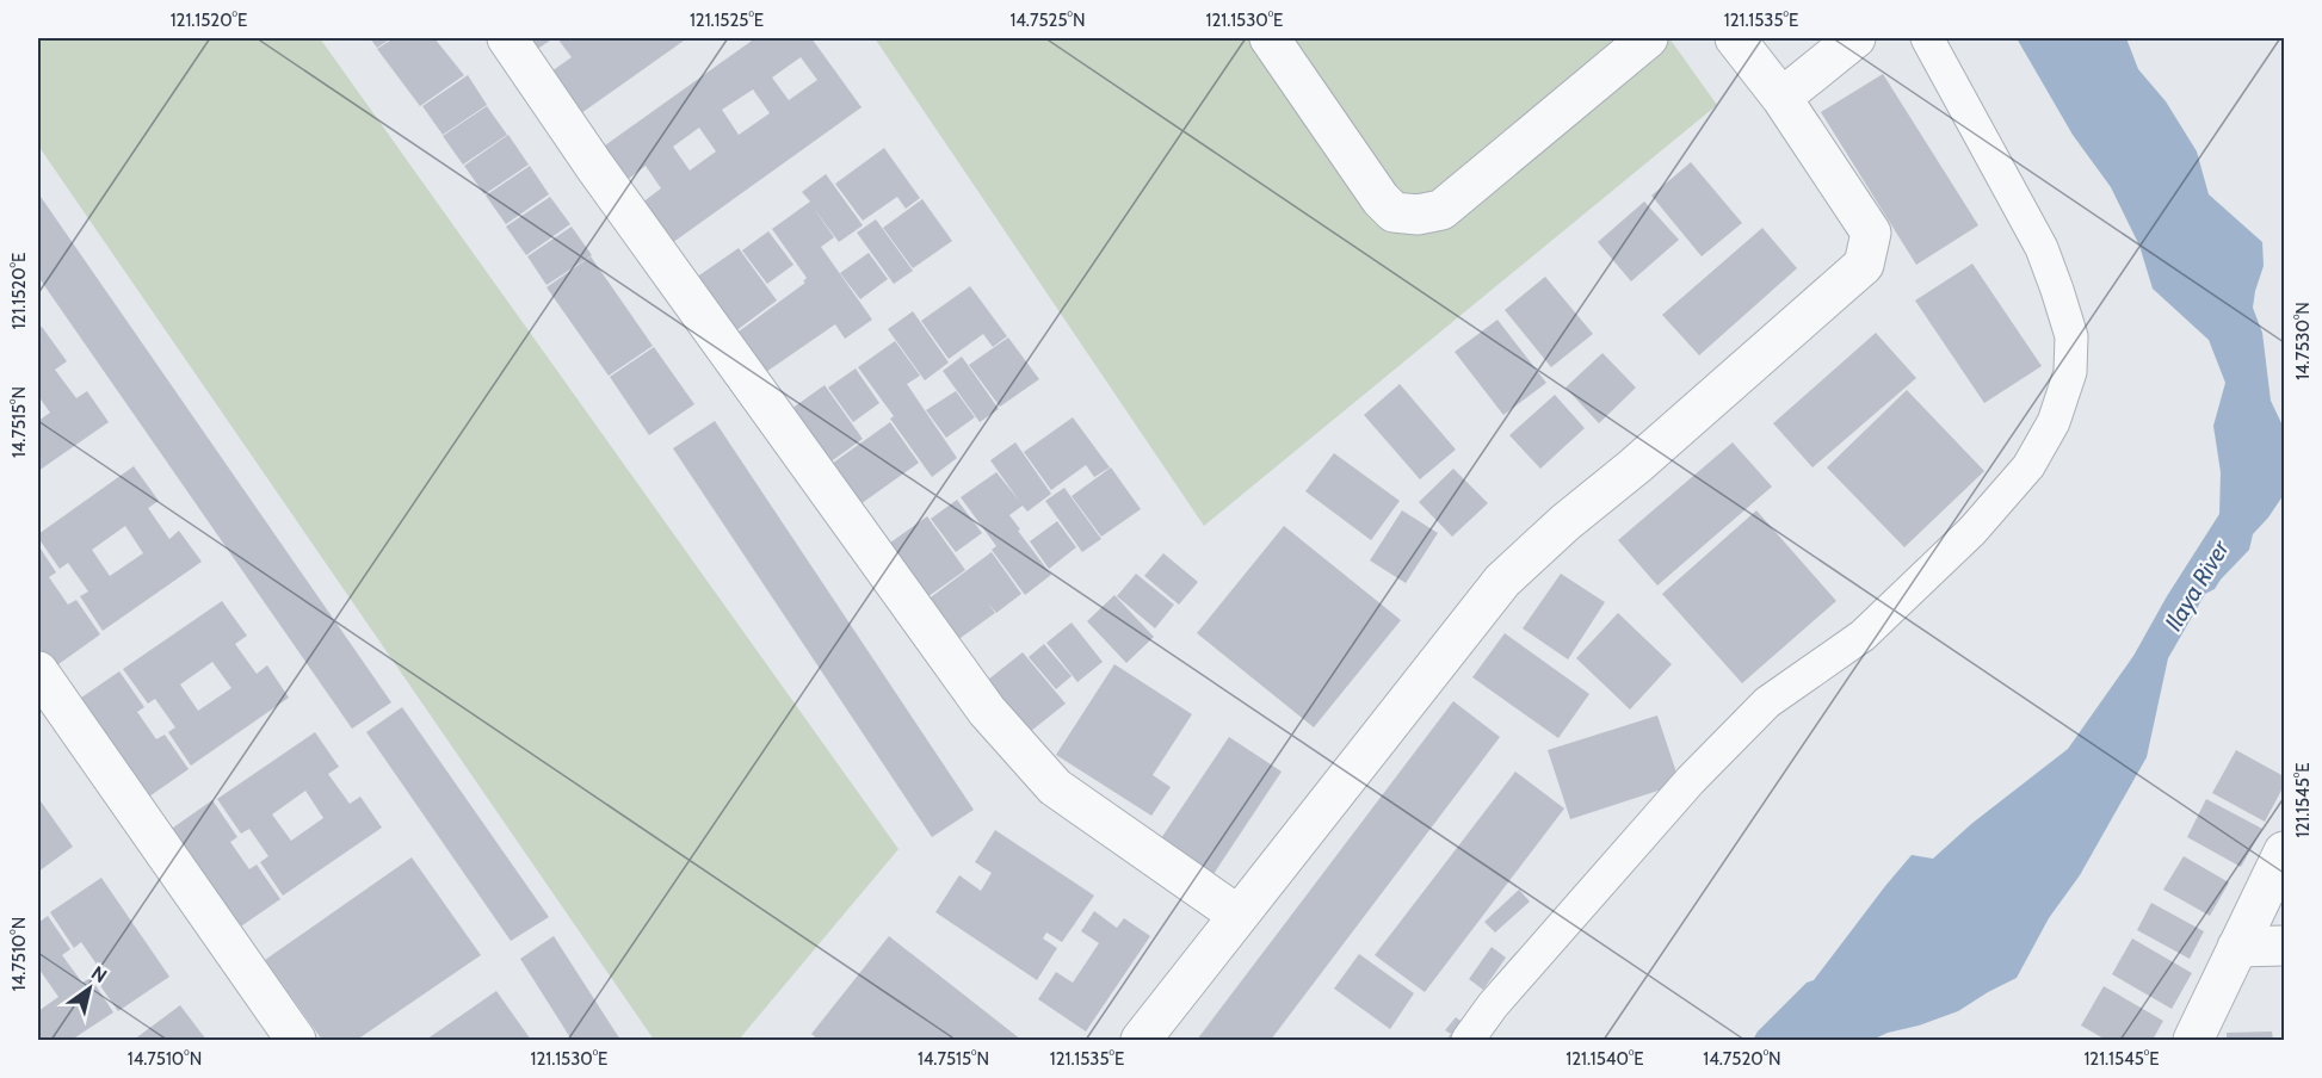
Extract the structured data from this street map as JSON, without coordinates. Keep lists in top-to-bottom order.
{
  "water": ["Ilaya River"],
  "north": "top right",
  "coordinates": [
    "121.1520°E",
    "121.1525°E",
    "14.7525°N",
    "121.1530°E",
    "121.1535°E",
    "14.7530°N",
    "14.7515°N",
    "121.1545°E",
    "14.7510°N",
    "121.1540°E",
    "14.7520°N"
  ]
}
